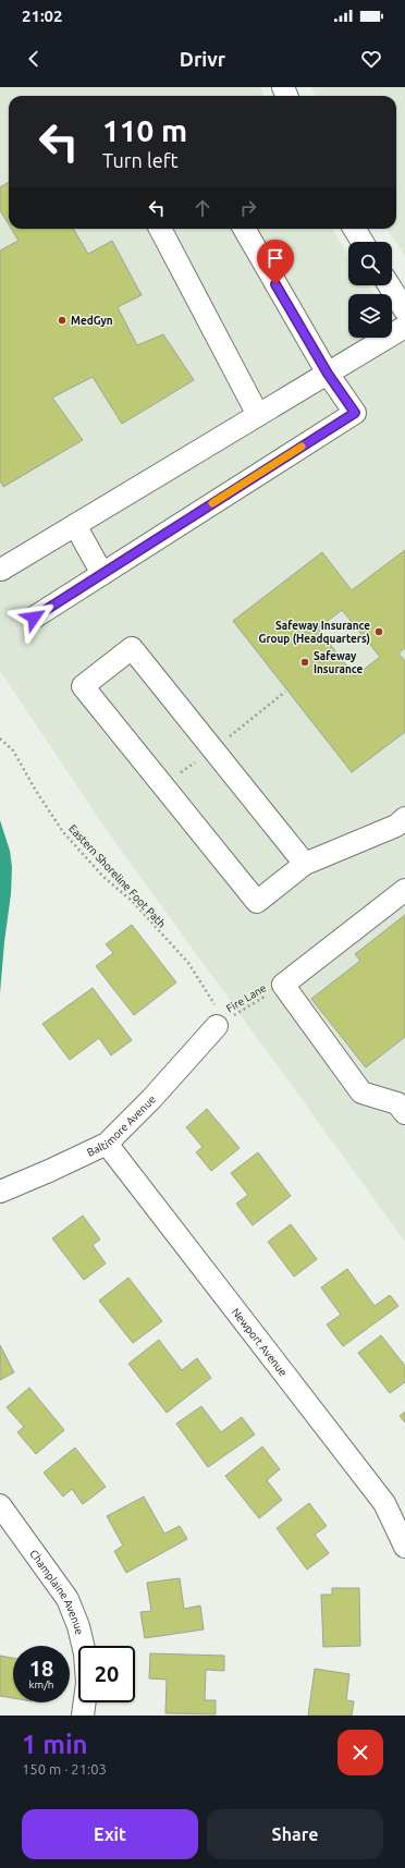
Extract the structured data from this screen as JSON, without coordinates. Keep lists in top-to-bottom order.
{
  "streets": {
    "street": ["Baltimore Avenue", "Newport Avenue", "Champlaine Avenue"],
    "path": ["Eastern Shoreline Foot Path", "Fire Lane"]
  },
  "crossings": [
    ["Eastern Shoreline Foot Path", "Fire Lane"],
    ["Eastern Shoreline Foot Path", "Baltimore Avenue"],
    ["Fire Lane", "Baltimore Avenue"],
    ["Baltimore Avenue", "Newport Avenue"]
  ],
  "places": ["MedGyn", "Safeway Insurance Group (Headquarters)", "Safeway Insurance"],
  "page": {
    "status": "21:02",
    "header": "Drivr",
    "turn": ["110 m", "Turn left"],
    "speed": "18 km/h",
    "limit": "20",
    "heading": ["1 min", "150 m · 21:03"],
    "buttons": ["Exit", "Share"]
  }
}
